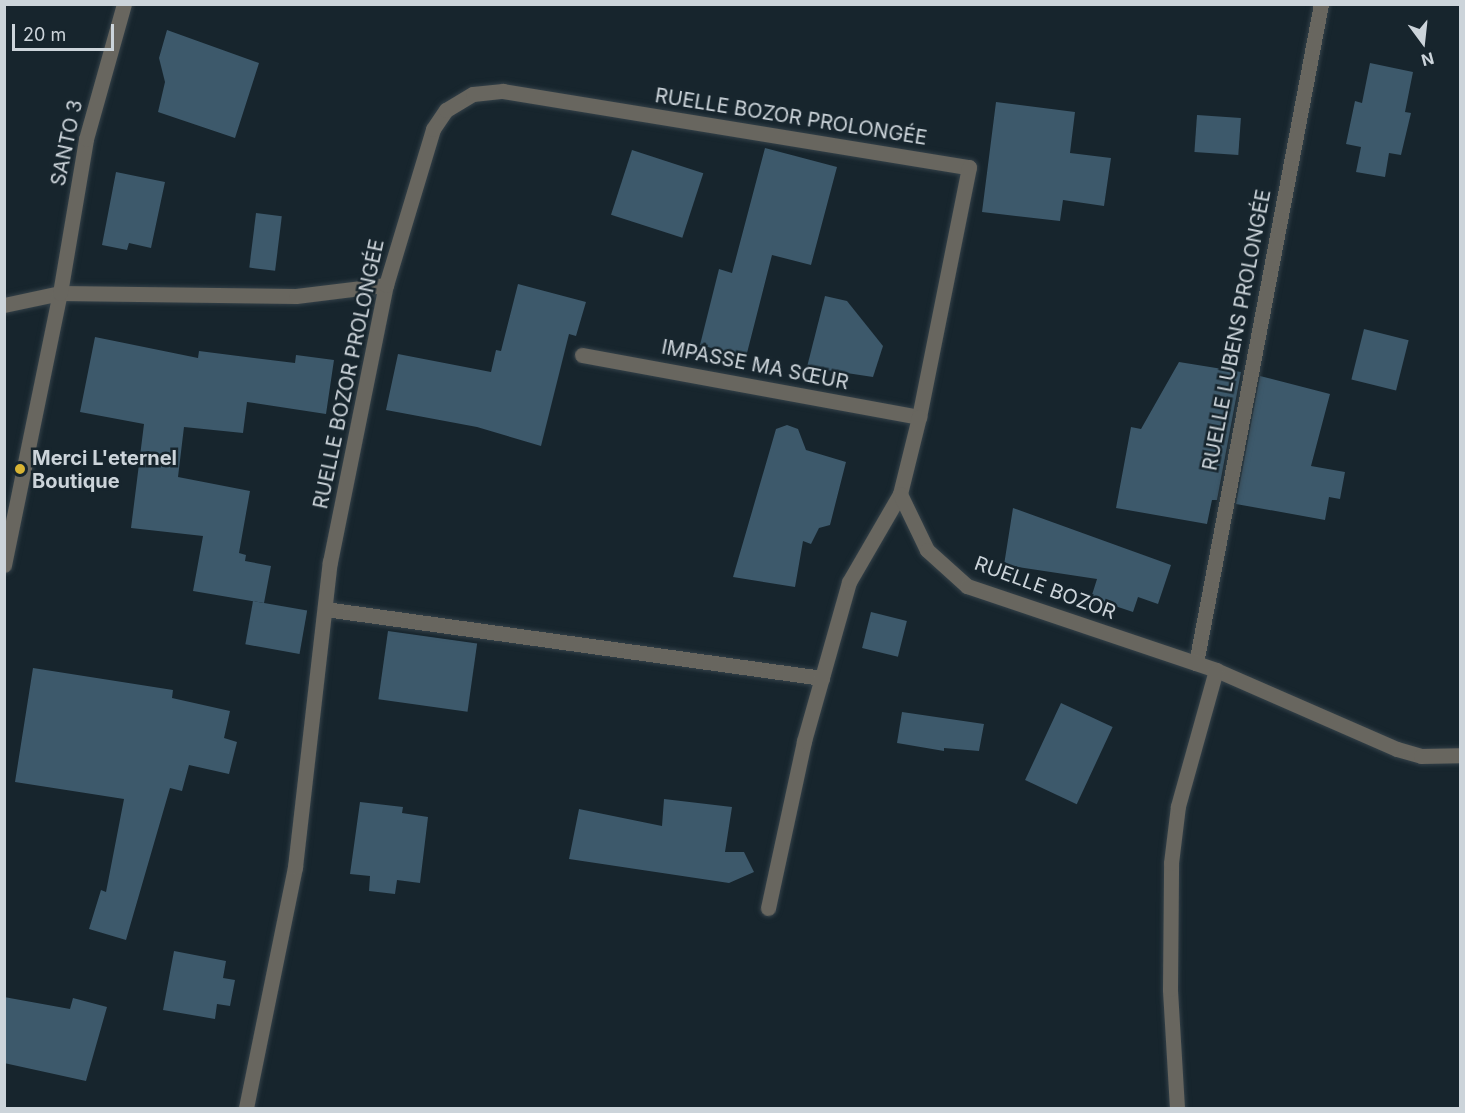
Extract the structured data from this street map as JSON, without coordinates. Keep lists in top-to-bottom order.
{
  "streets": {
    "street": [
      "RUELLE BOZOR PROLONGÉE",
      "SANTO 3",
      "RUELLE LUBENS PROLONGÉE",
      "IMPASSE MA SŒUR",
      "RUELLE BOZOR"
    ]
  },
  "crossings": [
    ["RUELLE BOZOR PROLONGÉE", "IMPASSE MA SŒUR"],
    ["RUELLE LUBENS PROLONGÉE", "RUELLE BOZOR"]
  ],
  "places": ["Merci L'eternel Boutique"],
  "scale_bar": "20 m",
  "north": "bottom"
}
